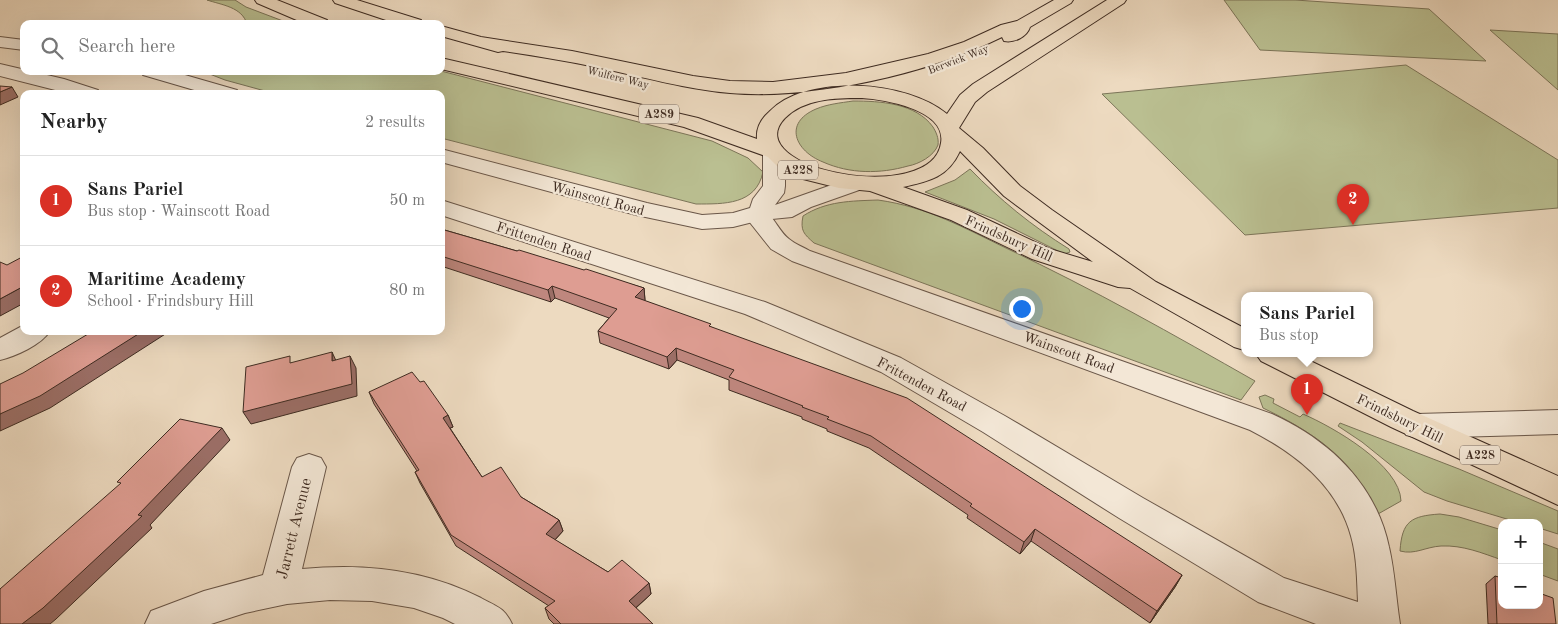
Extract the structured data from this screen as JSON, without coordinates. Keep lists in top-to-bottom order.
{
  "streets": {
    "main road": [
      "Berwick Way",
      "Wulfere Way",
      "A289",
      "A228",
      "Frindsbury Hill"
    ],
    "street": ["Wainscott Road", "Frittenden Road", "Jarrett Avenue"]
  },
  "crossings": [
    ["Berwick Way", "A289"],
    ["Berwick Way", "A228"],
    ["Wulfere Way", "A289"],
    ["Wulfere Way", "A228"],
    ["A228", "Wainscott Road"],
    ["A228", "Frindsbury Hill"],
    ["Wainscott Road", "Frindsbury Hill"]
  ],
  "page": {
    "search": "Search here",
    "heading": ["Nearby", "2 results"],
    "list": [
      {
        "mark": "1",
        "name": "Sans Pariel",
        "note": "Bus stop · Wainscott Road",
        "value": "50 m"
      },
      {
        "mark": "2",
        "name": "Maritime Academy",
        "note": "School · Frindsbury Hill",
        "value": "80 m"
      }
    ],
    "pins": ["2", "1"],
    "popup": ["Sans Pariel", "Bus stop"],
    "map_buttons": ["+", "−"]
  }
}
